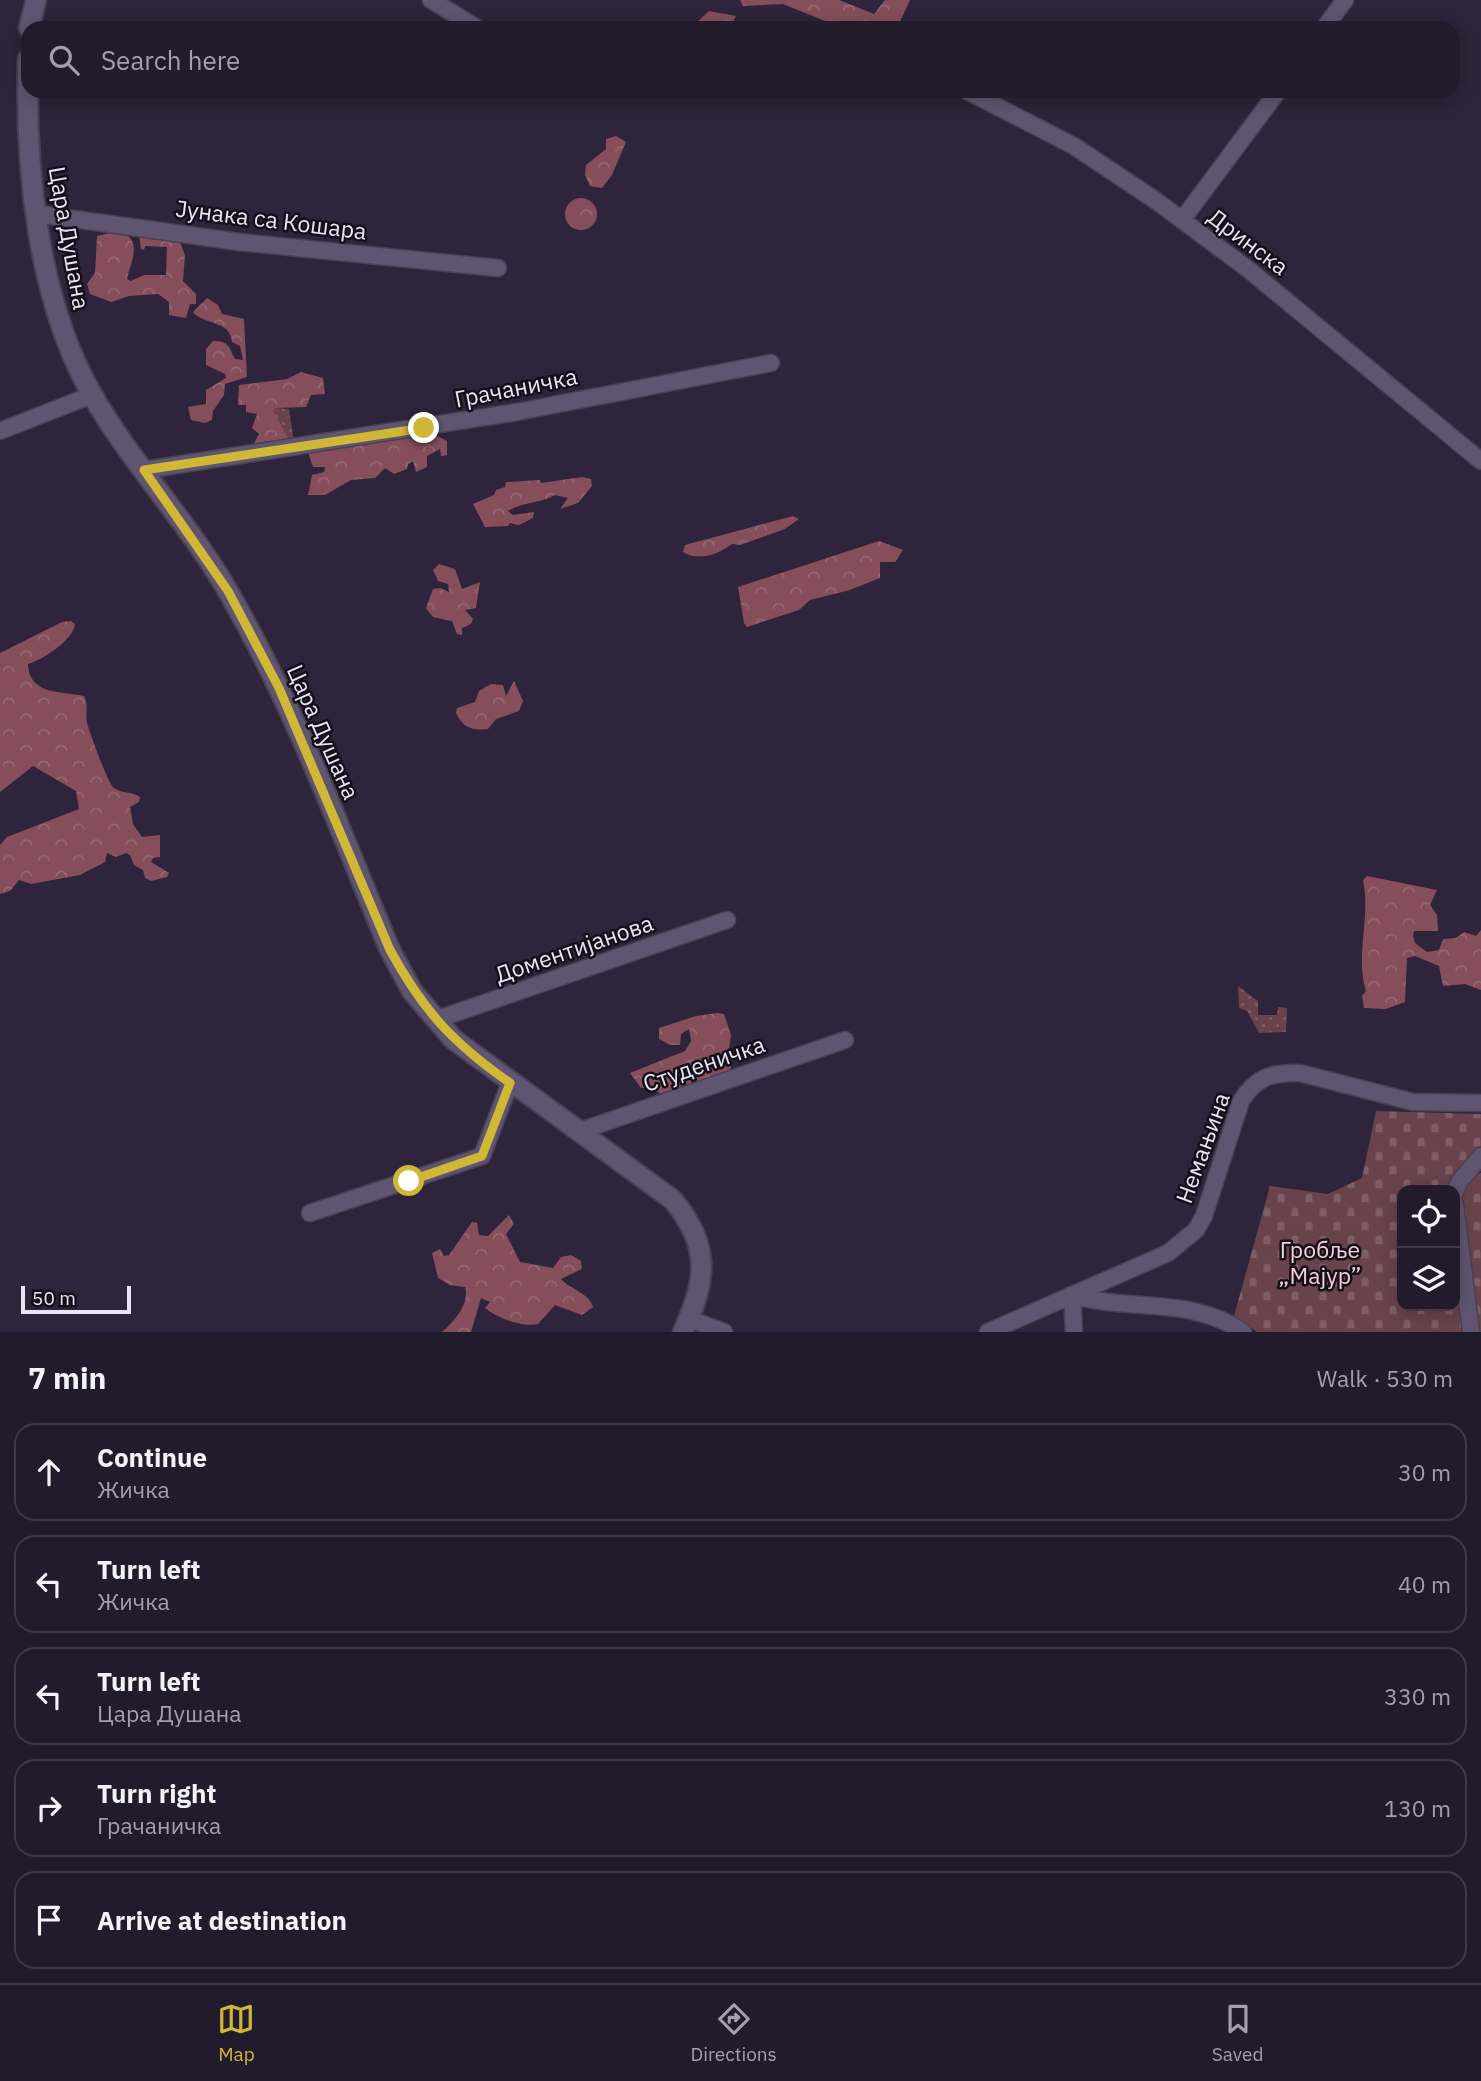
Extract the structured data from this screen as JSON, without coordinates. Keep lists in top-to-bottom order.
{
  "streets": {
    "street": [
      "Јунака са Кошара",
      "Цара Душана",
      "Дринска",
      "Грачаничка",
      "Доментијанова",
      "Студеничка",
      "Немањина"
    ]
  },
  "crossings": [
    ["Јунака са Кошара", "Цара Душана"],
    ["Цара Душана", "Грачаничка"],
    ["Цара Душана", "Доментијанова"],
    ["Цара Душана", "Студеничка"]
  ],
  "parks": ["Гробље „Мајур”"],
  "scale_bar": "50 m",
  "page": {
    "search": "Search here",
    "scale": "50 m",
    "heading": ["7 min", "Walk · 530 m"],
    "list": [
      ["Continue", "Жичка", "30 m"],
      ["Turn left", "Жичка", "40 m"],
      ["Turn left", "Цара Душана", "330 m"],
      ["Turn right", "Грачаничка", "130 m"],
      "Arrive at destination"
    ],
    "nav": ["Map", "Directions", "Saved"]
  }
}
